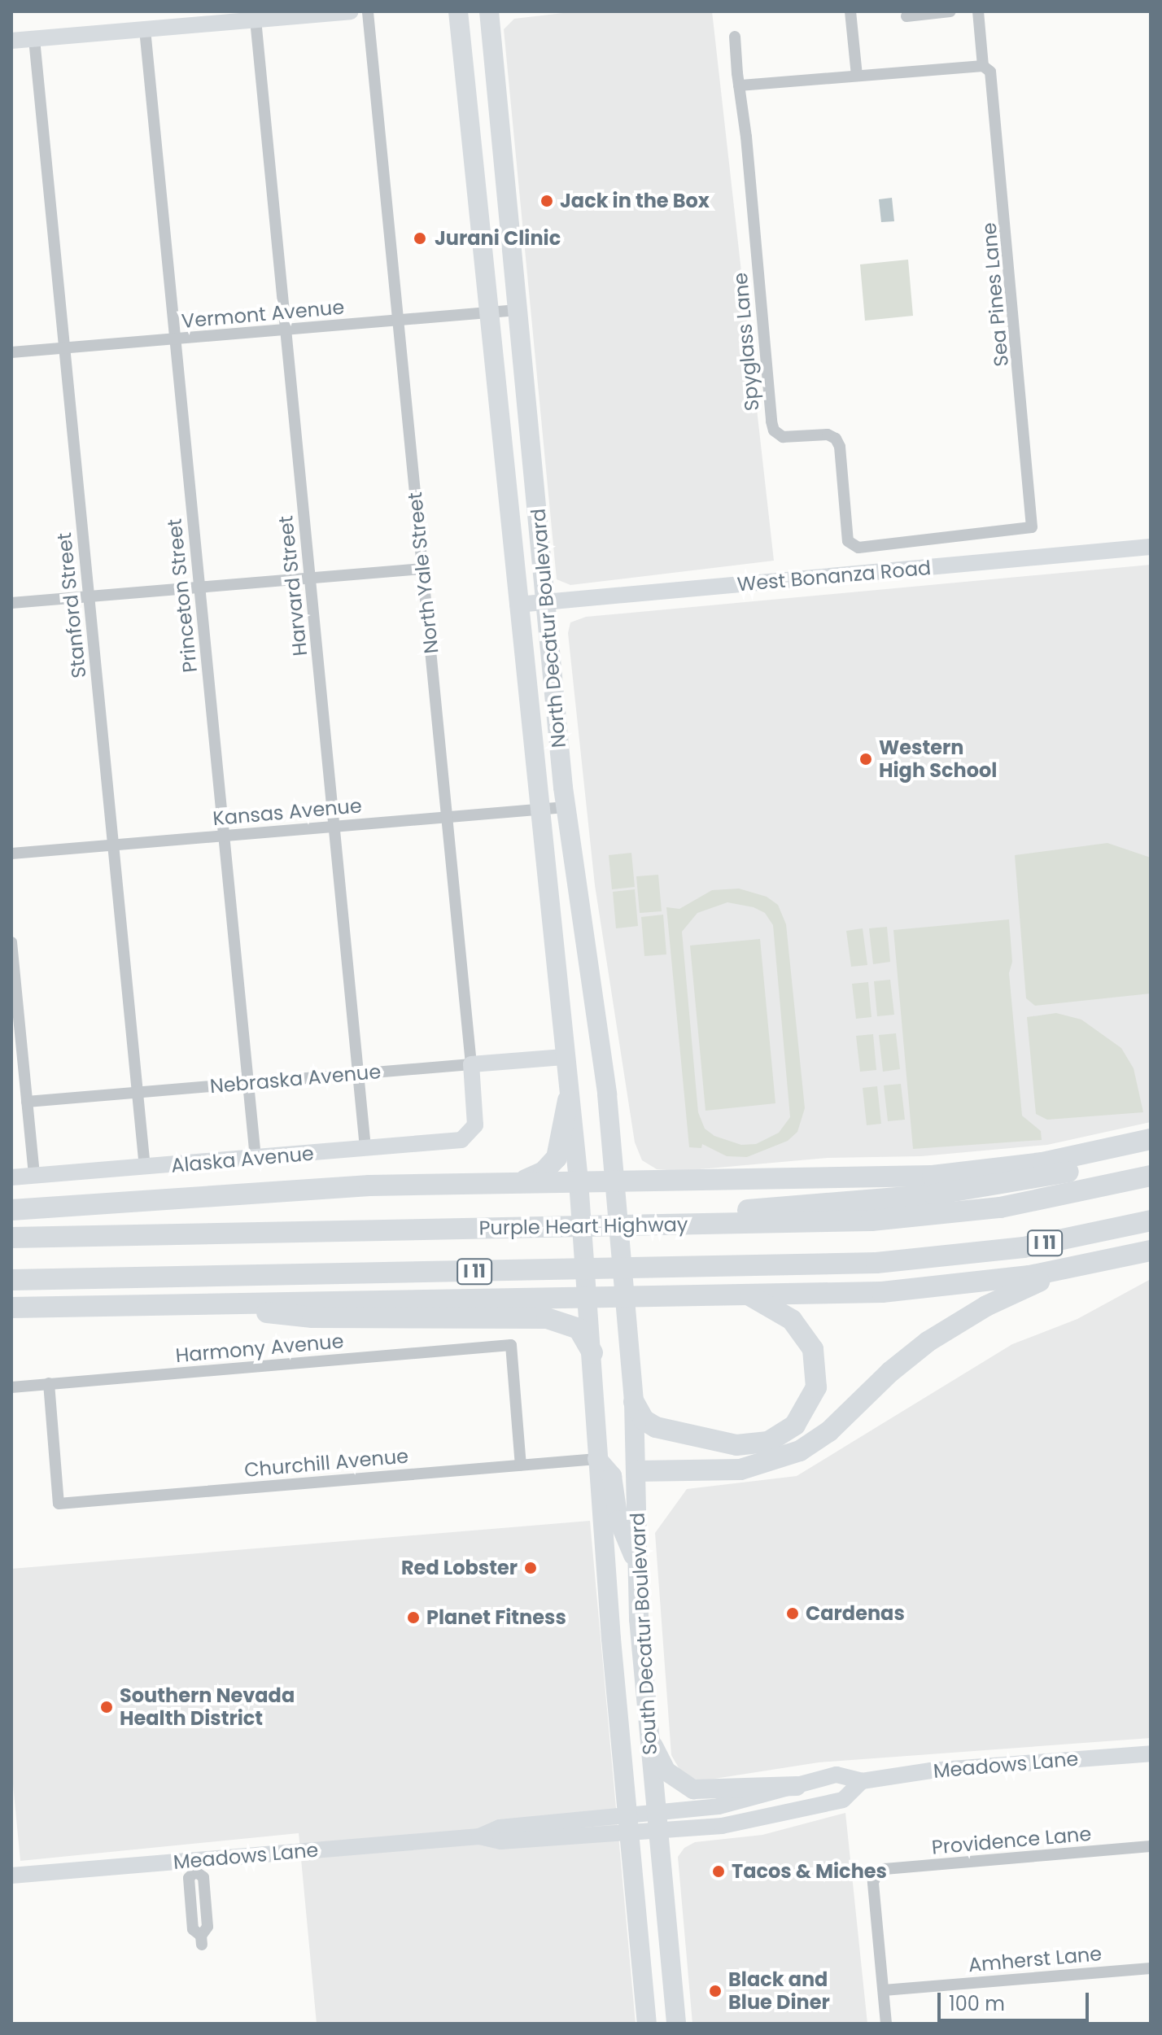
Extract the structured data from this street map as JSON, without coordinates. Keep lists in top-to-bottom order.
{
  "streets": {
    "highway": ["Purple Heart Highway", "I 11"],
    "main road": ["North Decatur Boulevard", "South Decatur Boulevard"],
    "street": [
      "Sea Pines Lane",
      "Vermont Avenue",
      "Spyglass Lane",
      "North Yale Street",
      "West Bonanza Road",
      "Harvard Street",
      "Princeton Street",
      "Stanford Street",
      "Kansas Avenue",
      "Nebraska Avenue",
      "Alaska Avenue",
      "Harmony Avenue",
      "Churchill Avenue",
      "Meadows Lane",
      "Providence Lane",
      "Amherst Lane"
    ]
  },
  "crossings": [
    ["Sea Pines Lane", "Spyglass Lane"],
    ["Vermont Avenue", "North Yale Street"],
    ["Vermont Avenue", "Harvard Street"],
    ["Vermont Avenue", "Princeton Street"],
    ["Vermont Avenue", "Stanford Street"],
    ["Vermont Avenue", "North Decatur Boulevard"],
    ["North Yale Street", "Kansas Avenue"],
    ["North Yale Street", "Nebraska Avenue"],
    ["North Yale Street", "Alaska Avenue"],
    ["West Bonanza Road", "North Decatur Boulevard"],
    ["Harvard Street", "Kansas Avenue"],
    ["Harvard Street", "Nebraska Avenue"],
    ["Harvard Street", "Alaska Avenue"],
    ["Princeton Street", "Kansas Avenue"],
    ["Princeton Street", "Nebraska Avenue"],
    ["Princeton Street", "Alaska Avenue"],
    ["Stanford Street", "Kansas Avenue"],
    ["Stanford Street", "Nebraska Avenue"],
    ["Stanford Street", "Alaska Avenue"],
    ["North Decatur Boulevard", "Kansas Avenue"],
    ["North Decatur Boulevard", "Nebraska Avenue"],
    ["North Decatur Boulevard", "South Decatur Boulevard"],
    ["Harmony Avenue", "Churchill Avenue"],
    ["Churchill Avenue", "South Decatur Boulevard"],
    ["South Decatur Boulevard", "Meadows Lane"],
    ["Providence Lane", "Amherst Lane"]
  ],
  "places": [
    "Jack in the Box",
    "Jurani Clinic",
    "Western High School",
    "Red Lobster",
    "Cardenas",
    "Planet Fitness",
    "Southern Nevada Health District",
    "Tacos & Miches",
    "Black and Blue Diner"
  ],
  "scale_bar": "100 m"
}
